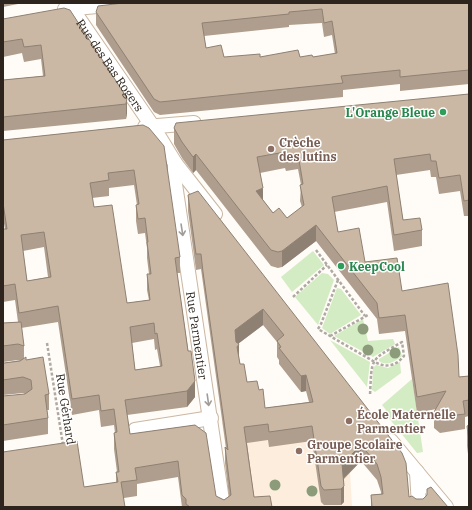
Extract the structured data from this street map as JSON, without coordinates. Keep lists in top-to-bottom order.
{
  "streets": {
    "street": ["Rue des Bas Rogers", "Rue Parmentier"],
    "path": ["Rue Gérhard"]
  },
  "crossings": [
    ["Rue des Bas Rogers", "Rue Parmentier"]
  ],
  "one_way": ["Rue Parmentier"],
  "places": [
    "L'Orange Bleue",
    "Crèche des lutins",
    "KeepCool",
    "École Maternelle Parmentier",
    "Groupe Scolaire Parmentier"
  ]
}
